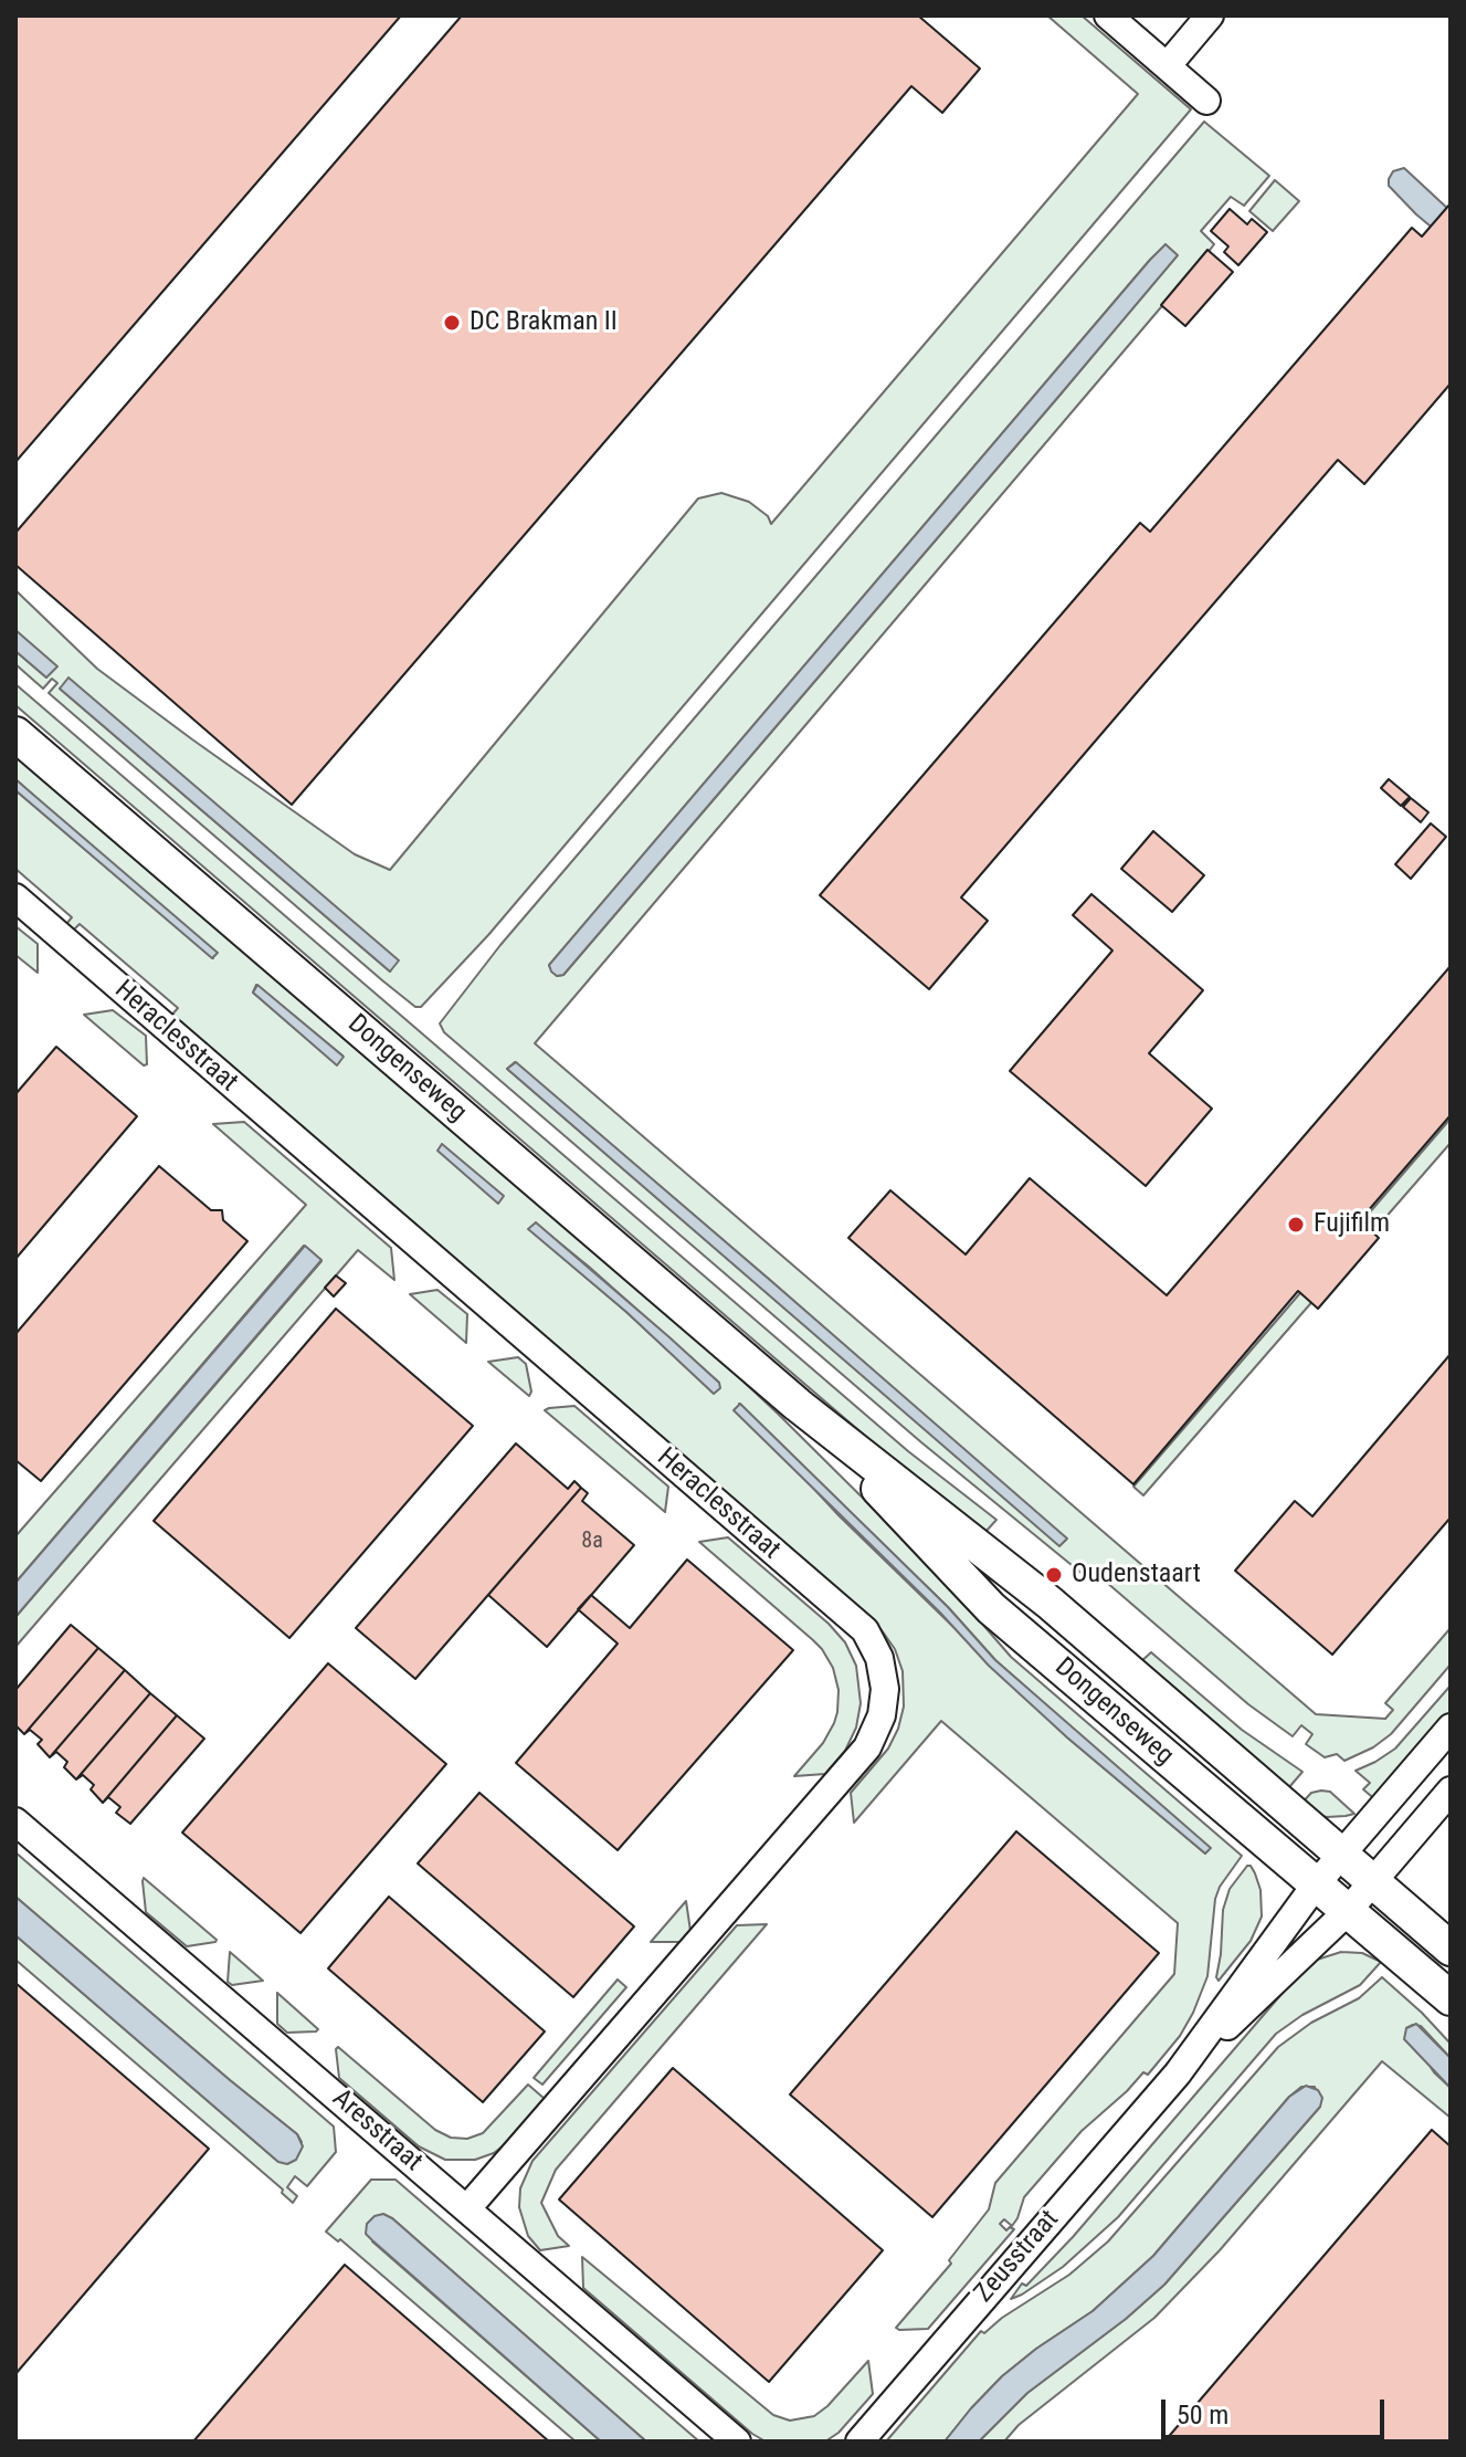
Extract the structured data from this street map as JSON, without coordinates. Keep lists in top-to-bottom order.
{
  "streets": {
    "street": [
      "Heraclesstraat",
      "Dongenseweg",
      "Aresstraat",
      "Zeusstraat"
    ]
  },
  "crossings": [
    ["Heraclesstraat", "Aresstraat"],
    ["Dongenseweg", "Zeusstraat"]
  ],
  "places": ["DC Brakman II", "Fujifilm", "Oudenstaart"],
  "house_numbers": ["8a"],
  "scale_bar": "50 m"
}
